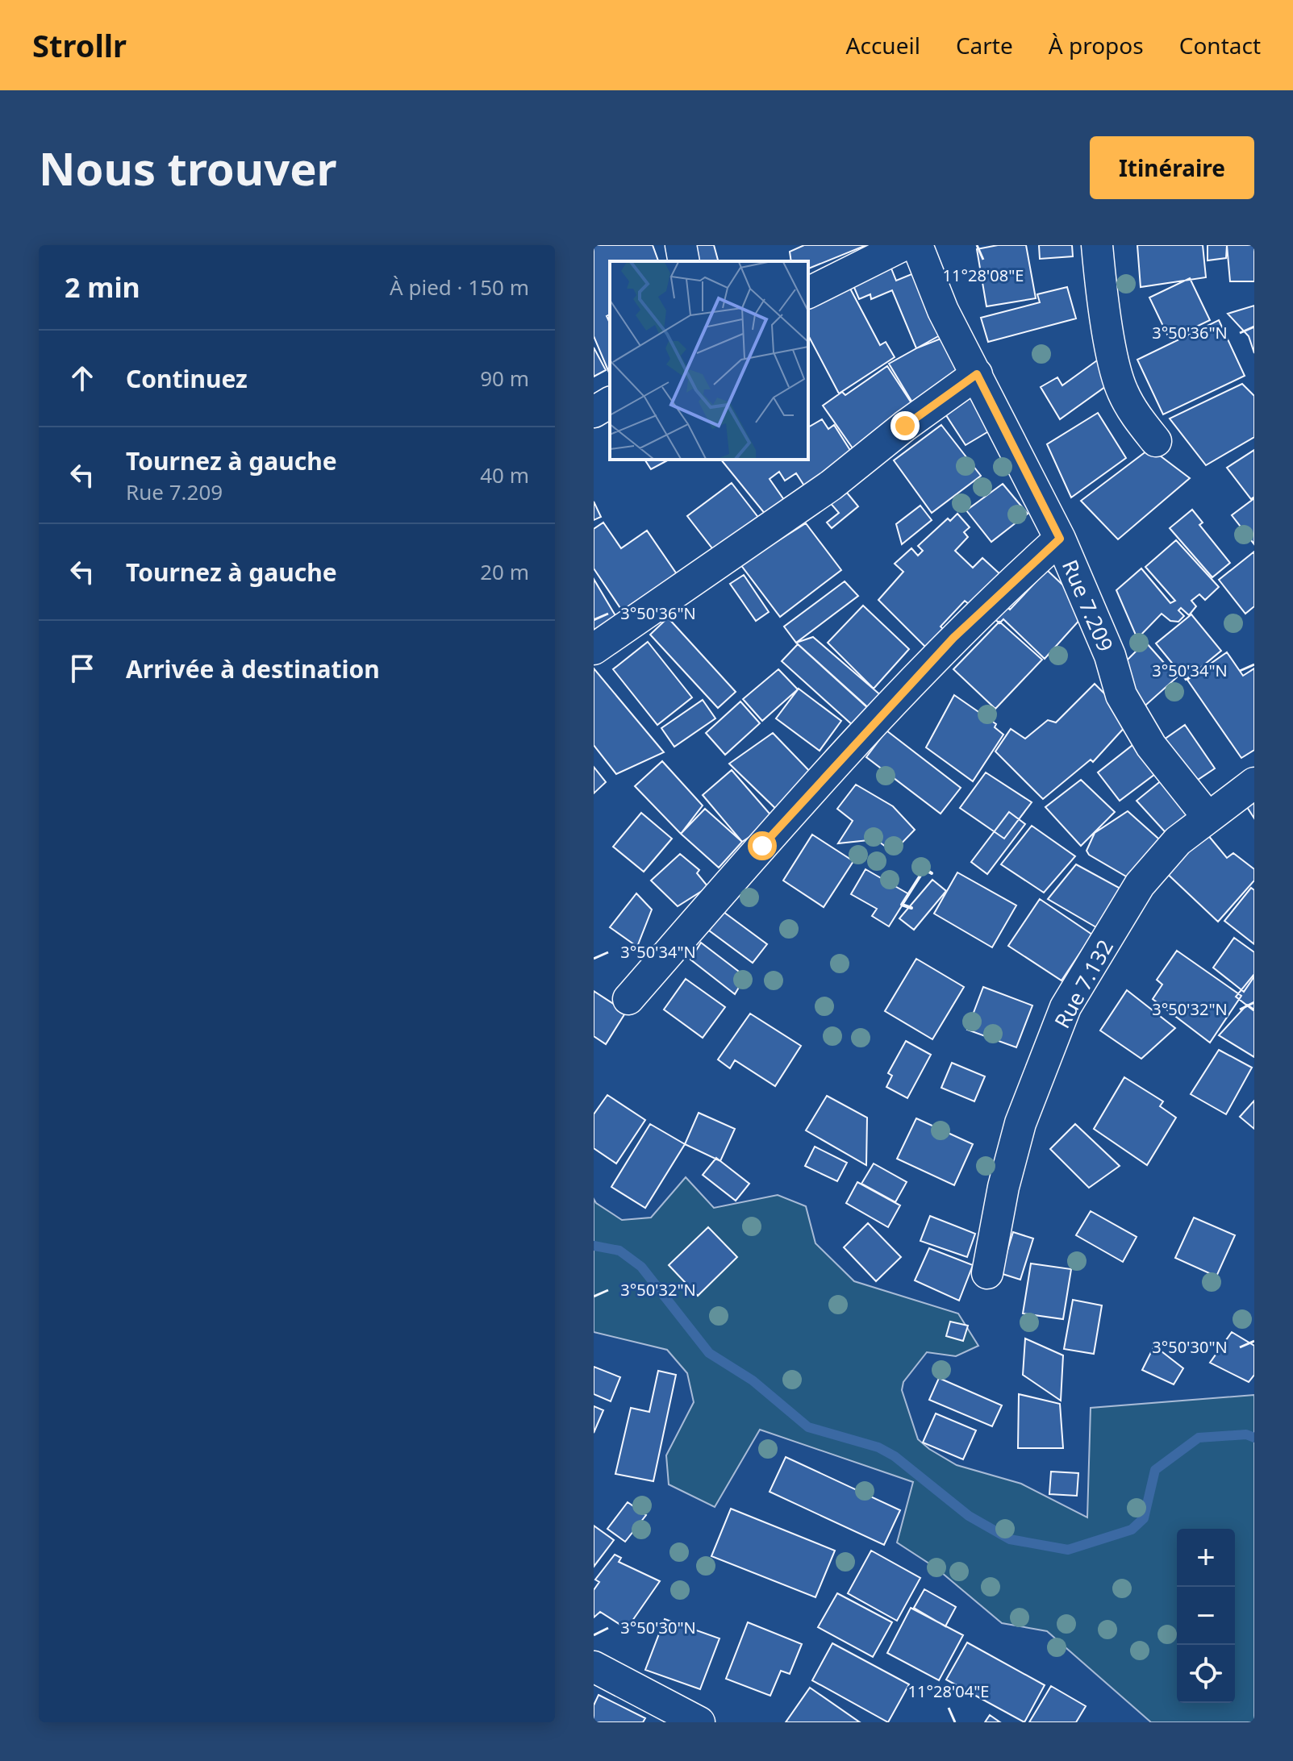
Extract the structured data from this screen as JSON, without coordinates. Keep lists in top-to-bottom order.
{
  "streets": {
    "street": ["Rue 7.209", "Rue 7.132"]
  },
  "crossings": [
    ["Rue 7.209", "Rue 7.132"]
  ],
  "page": {
    "header": "Strollr",
    "nav": [
      "Accueil",
      "Carte",
      "À propos",
      "Contact"
    ],
    "buttons": "Itinéraire",
    "title": "Nous trouver",
    "heading": ["2 min", "À pied · 150 m"],
    "list": [
      ["Continuez", "90 m"],
      ["Tournez à gauche", "Rue 7.209", "40 m"],
      ["Tournez à gauche", "20 m"],
      "Arrivée à destination"
    ],
    "map_buttons": ["+", "−"]
  },
  "coordinates": [
    "11°28'08\"E",
    "3°50'36\"N",
    "3°50'34\"N",
    "3°50'32\"N",
    "3°50'30\"N",
    "11°28'04\"E"
  ]
}
